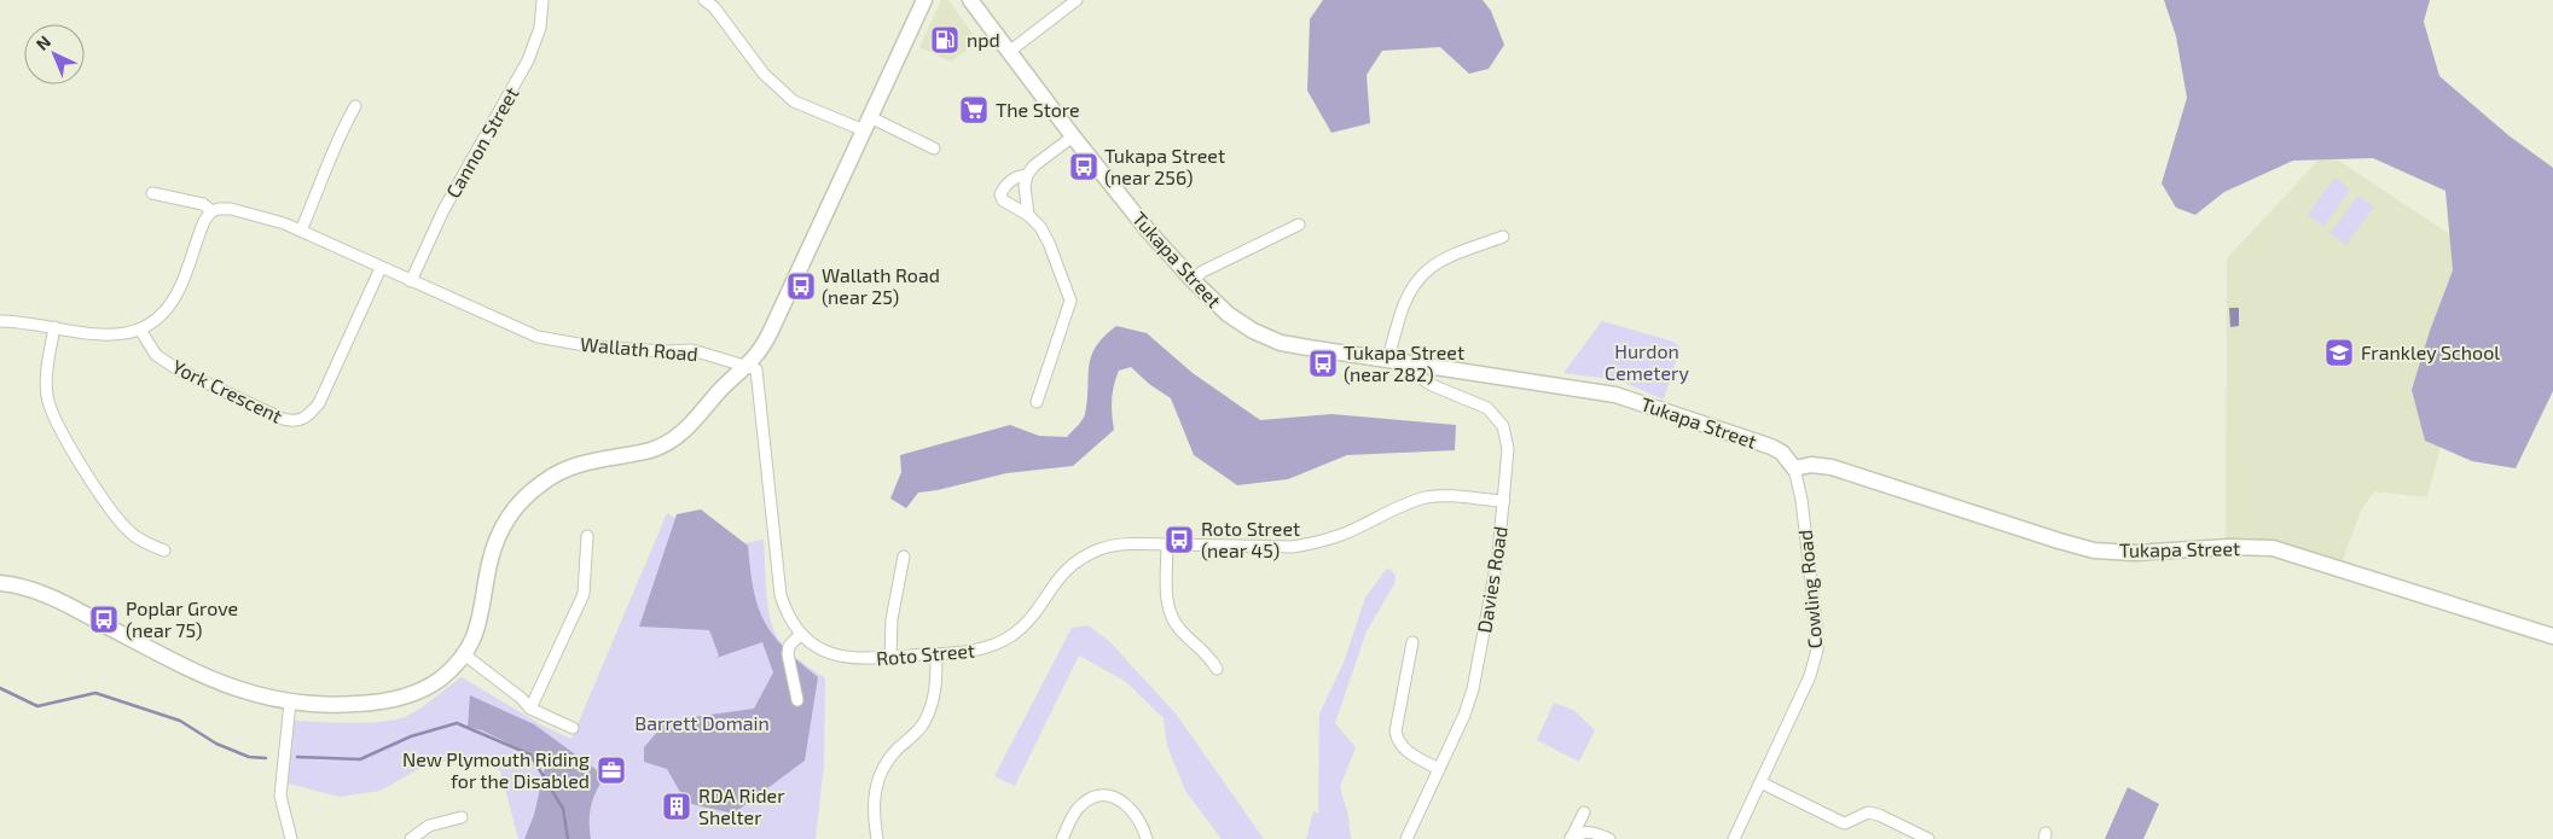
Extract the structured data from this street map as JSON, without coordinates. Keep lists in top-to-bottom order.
{
  "streets": {
    "street": [
      "Cannon Street",
      "Tukapa Street",
      "Wallath Road",
      "York Crescent",
      "Davies Road",
      "Cowling Road",
      "Roto Street"
    ]
  },
  "crossings": [
    ["Cannon Street", "Wallath Road"],
    ["Tukapa Street", "Davies Road"],
    ["Tukapa Street", "Cowling Road"],
    ["Wallath Road", "York Crescent"],
    ["Wallath Road", "Roto Street"],
    ["Davies Road", "Roto Street"]
  ],
  "parks": ["Hurdon Cemetery", "Barrett Domain"],
  "places": {
    "fuel station": ["npd"],
    "supermarket": ["The Store"],
    "bus stop": [
      "Tukapa Street (near 256)",
      "Wallath Road (near 25)",
      "Tukapa Street (near 282)",
      "Roto Street (near 45)",
      "Poplar Grove (near 75)"
    ],
    "school or university": ["Frankley School"],
    "office": ["New Plymouth Riding for the Disabled"],
    "building": ["RDA Rider Shelter"]
  },
  "north": "top left"
}
